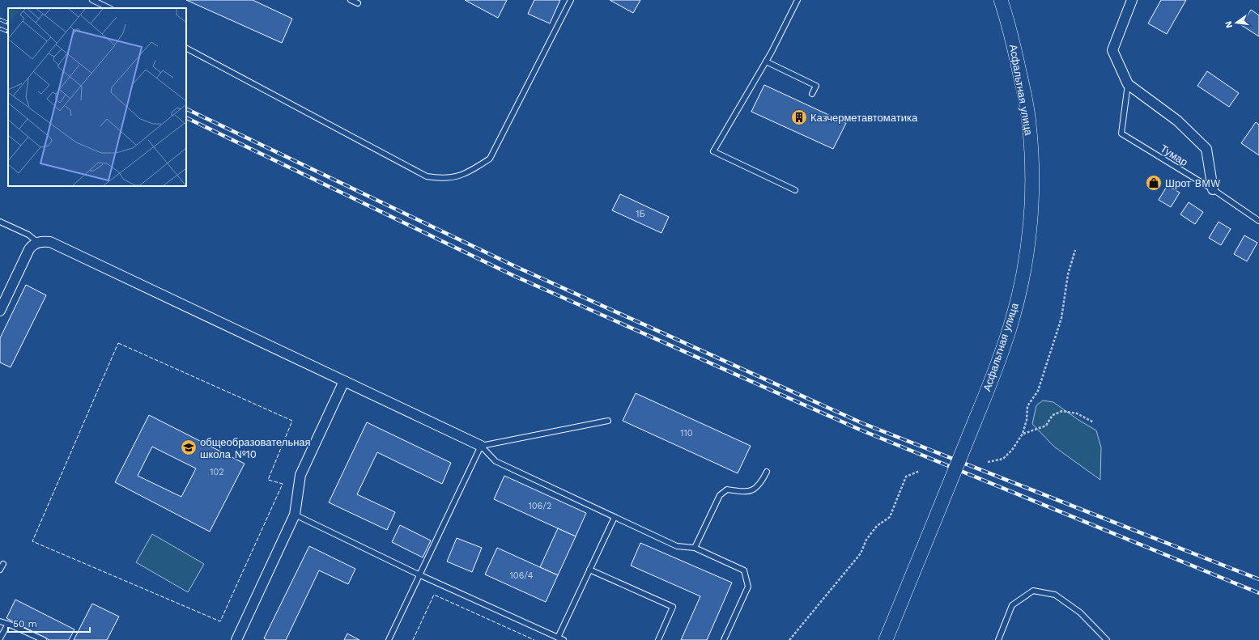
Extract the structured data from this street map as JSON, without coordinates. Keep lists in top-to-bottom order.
{
  "streets": {
    "main road": ["Асфальтная улица"],
    "lane": ["Тумар"]
  },
  "places": {
    "building": ["Казчерметавтоматика"],
    "shop": ["Шрот BMW"],
    "school or university": ["общеобразовательная школа №10"]
  },
  "house_numbers": [
    "1Б",
    "110",
    "102",
    "106/2",
    "106/4"
  ],
  "scale_bar": "50 m",
  "north": "left"
}
